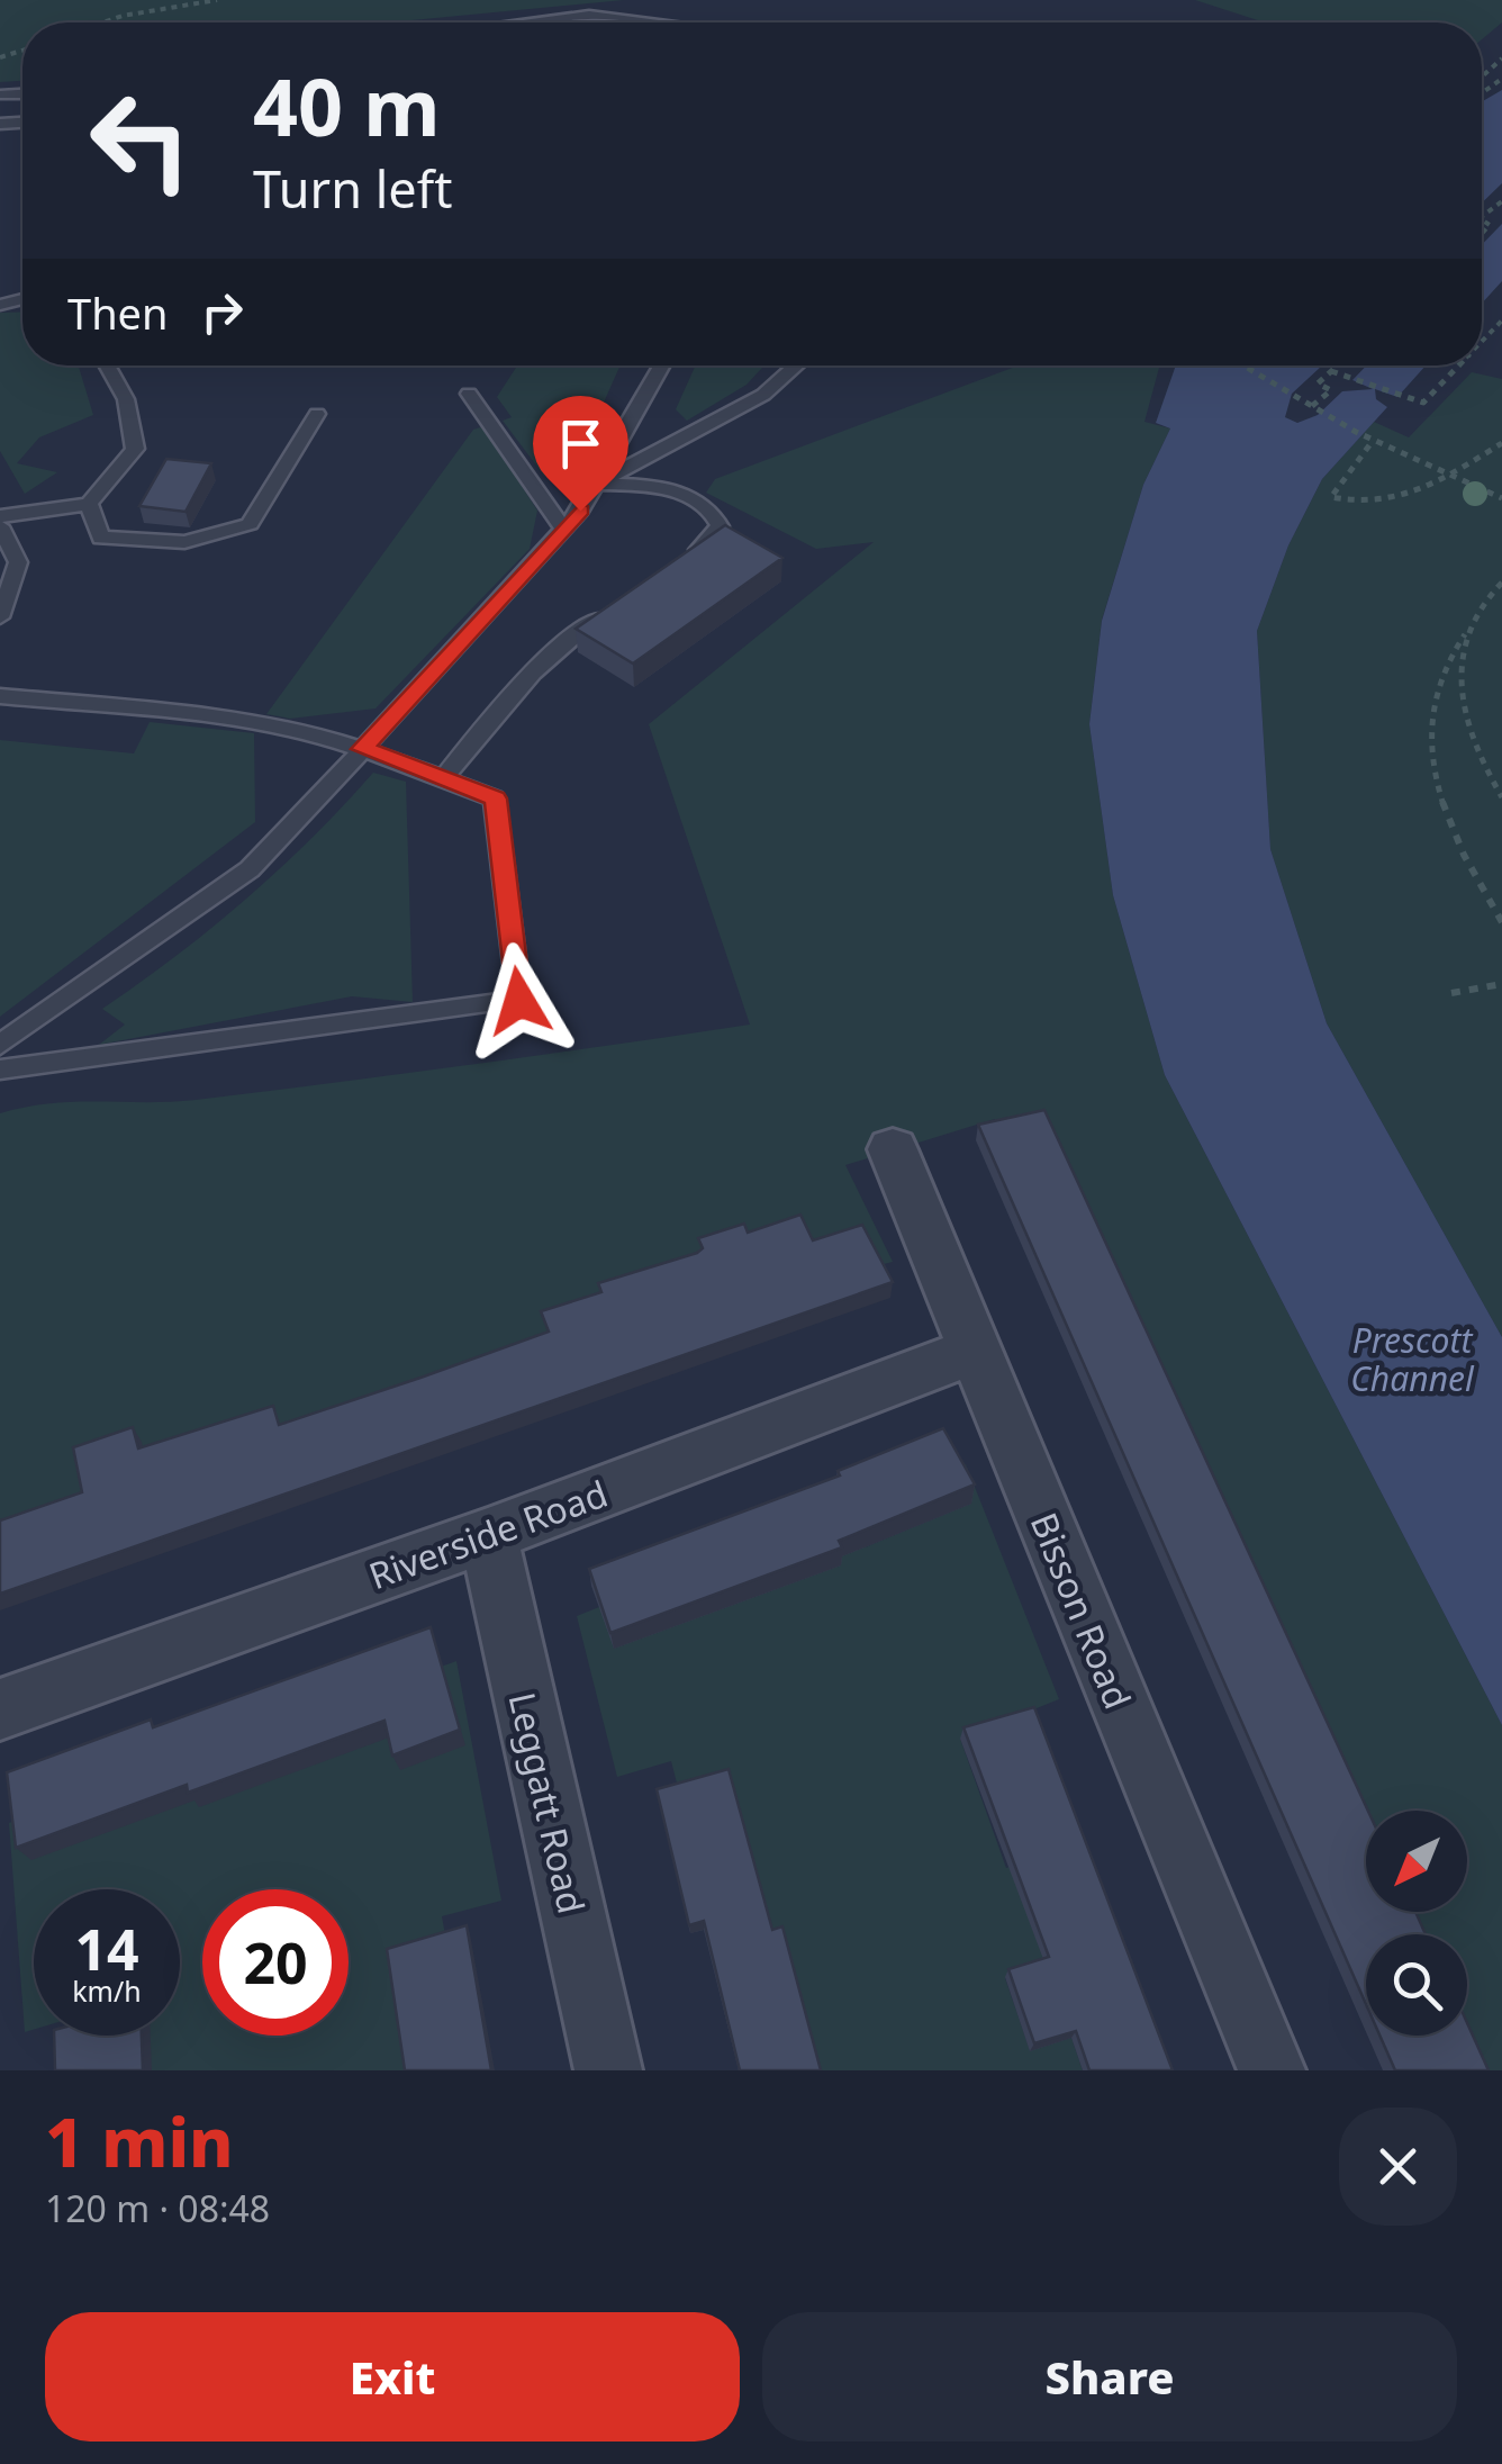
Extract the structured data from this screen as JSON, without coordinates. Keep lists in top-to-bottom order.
{
  "streets": {
    "street": ["Riverside Road", "Bisson Road", "Leggatt Road"]
  },
  "crossings": [
    ["Riverside Road", "Bisson Road"],
    ["Riverside Road", "Leggatt Road"]
  ],
  "water": ["Prescott Channel"],
  "north": "bottom left",
  "page": {
    "turn": ["40 m", "Turn left"],
    "then": "Then",
    "speed": "14 km/h",
    "limit": "20",
    "heading": ["1 min", "120 m · 08:48"],
    "buttons": ["Exit", "Share"]
  }
}
